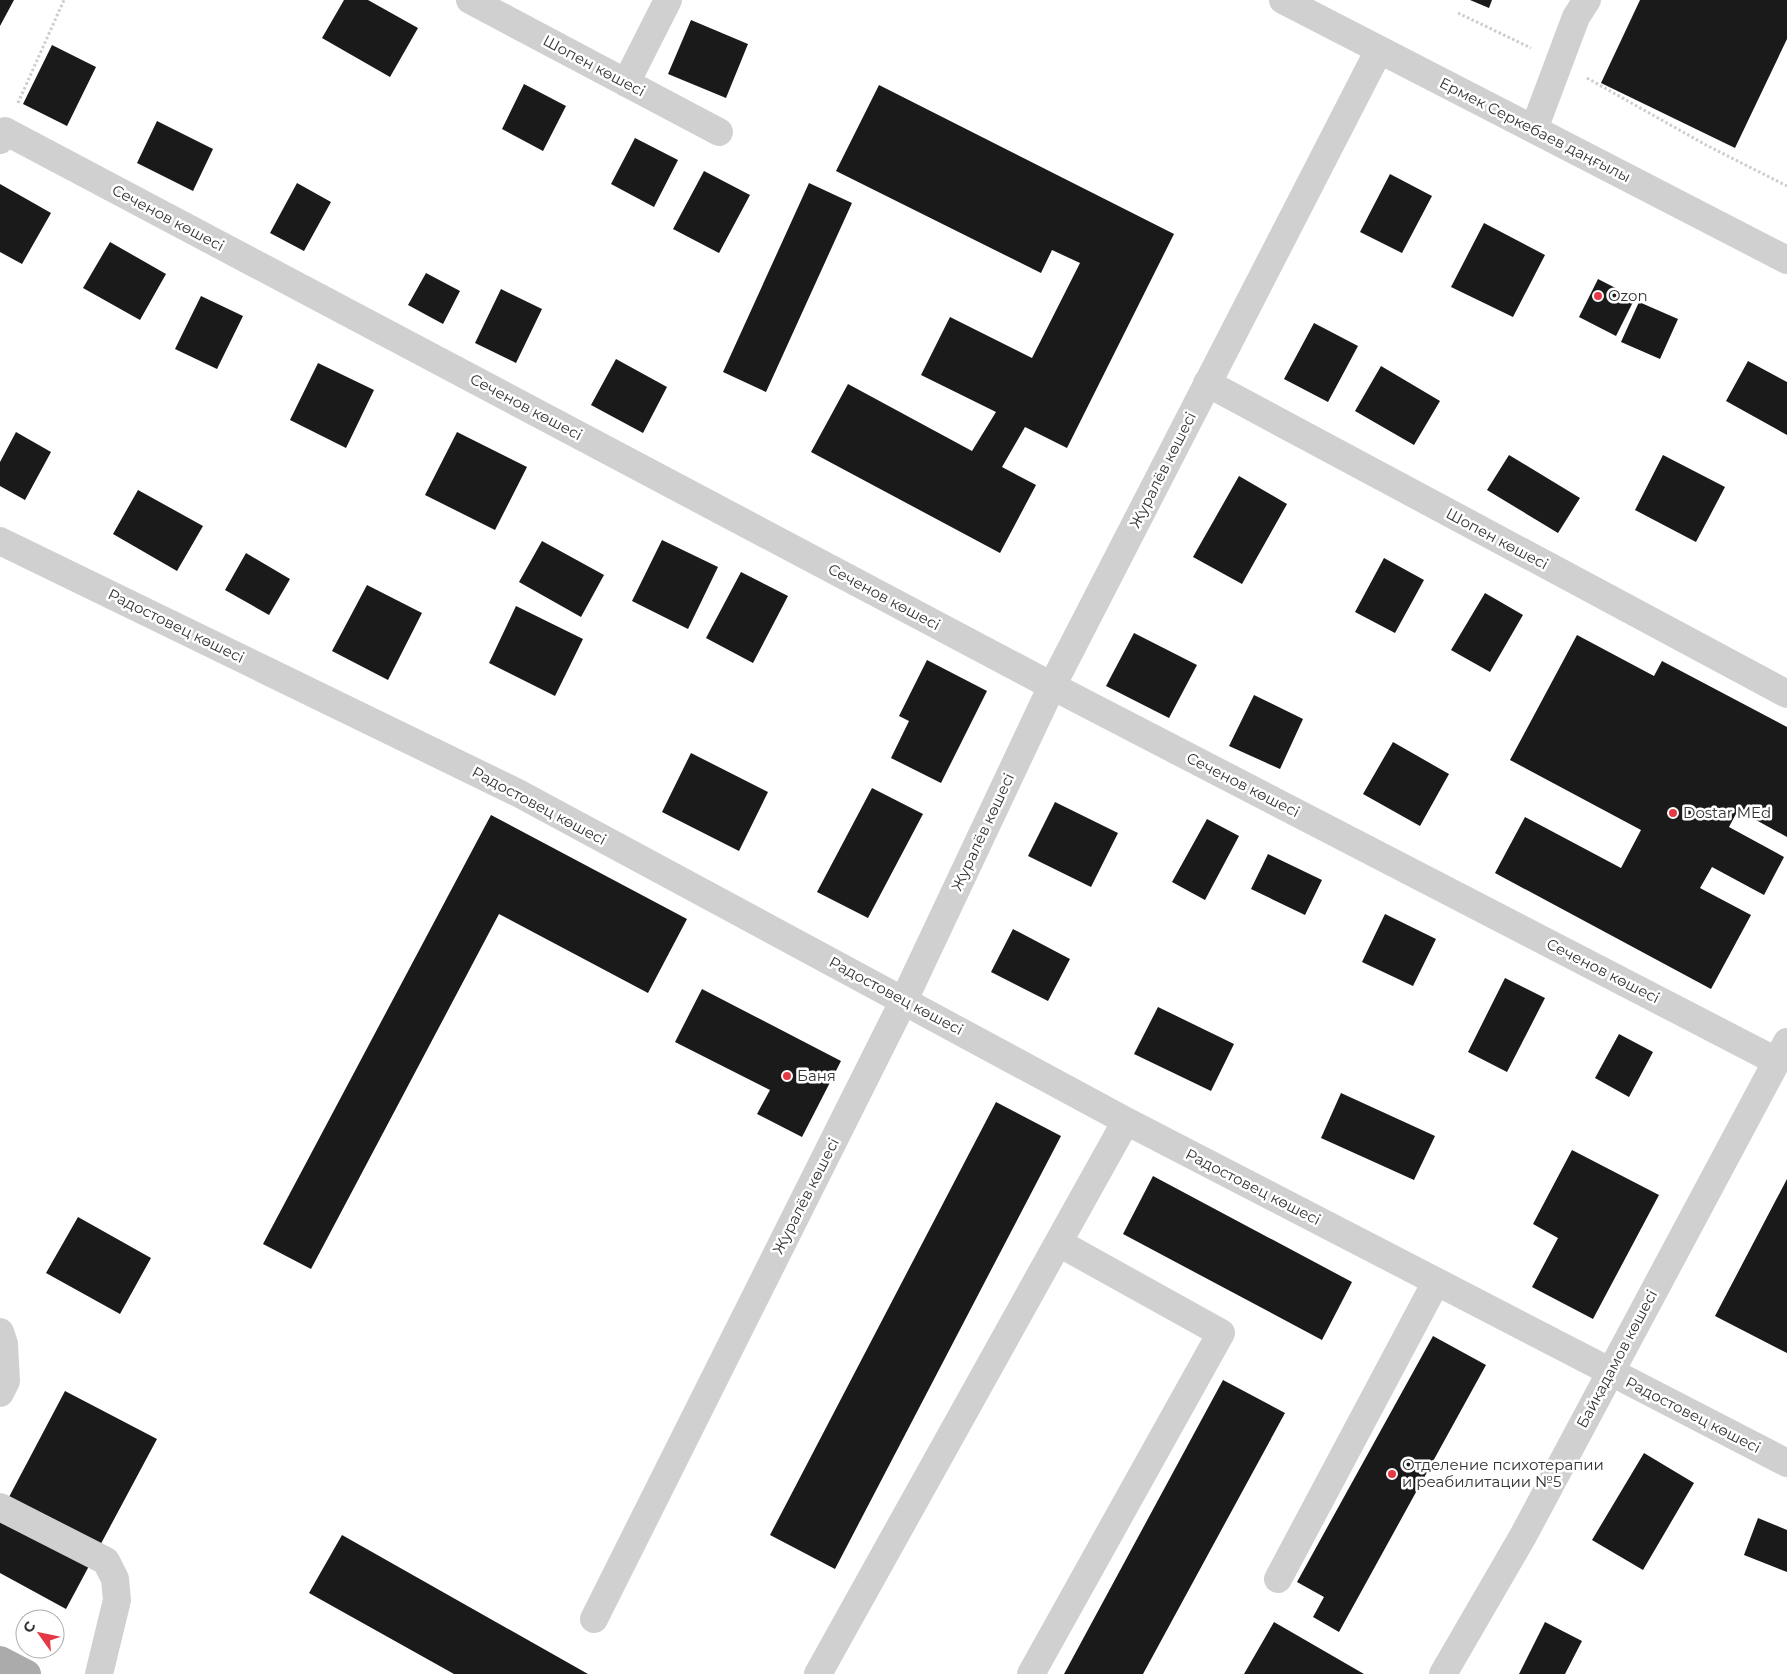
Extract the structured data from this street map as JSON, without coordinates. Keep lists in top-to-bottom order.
{
  "streets": {
    "street": [
      "Шопен көшесі",
      "Ермек Серкебаев даңғылы",
      "Сеченов көшесі",
      "Журалёв көшесі",
      "Радостовец көшесі",
      "Байқадамов көшесі"
    ]
  },
  "crossings": [
    ["Шопен көшесі", "Журалёв көшесі"],
    ["Ермек Серкебаев даңғылы", "Журалёв көшесі"],
    ["Сеченов көшесі", "Журалёв көшесі"],
    ["Сеченов көшесі", "Байқадамов көшесі"],
    ["Журалёв көшесі", "Радостовец көшесі"],
    ["Радостовец көшесі", "Байқадамов көшесі"]
  ],
  "places": [
    "Ozon",
    "Dostar MEd",
    "Баня",
    "Отделение психотерапии и реабилитации №5"
  ],
  "north": "top left"
}
